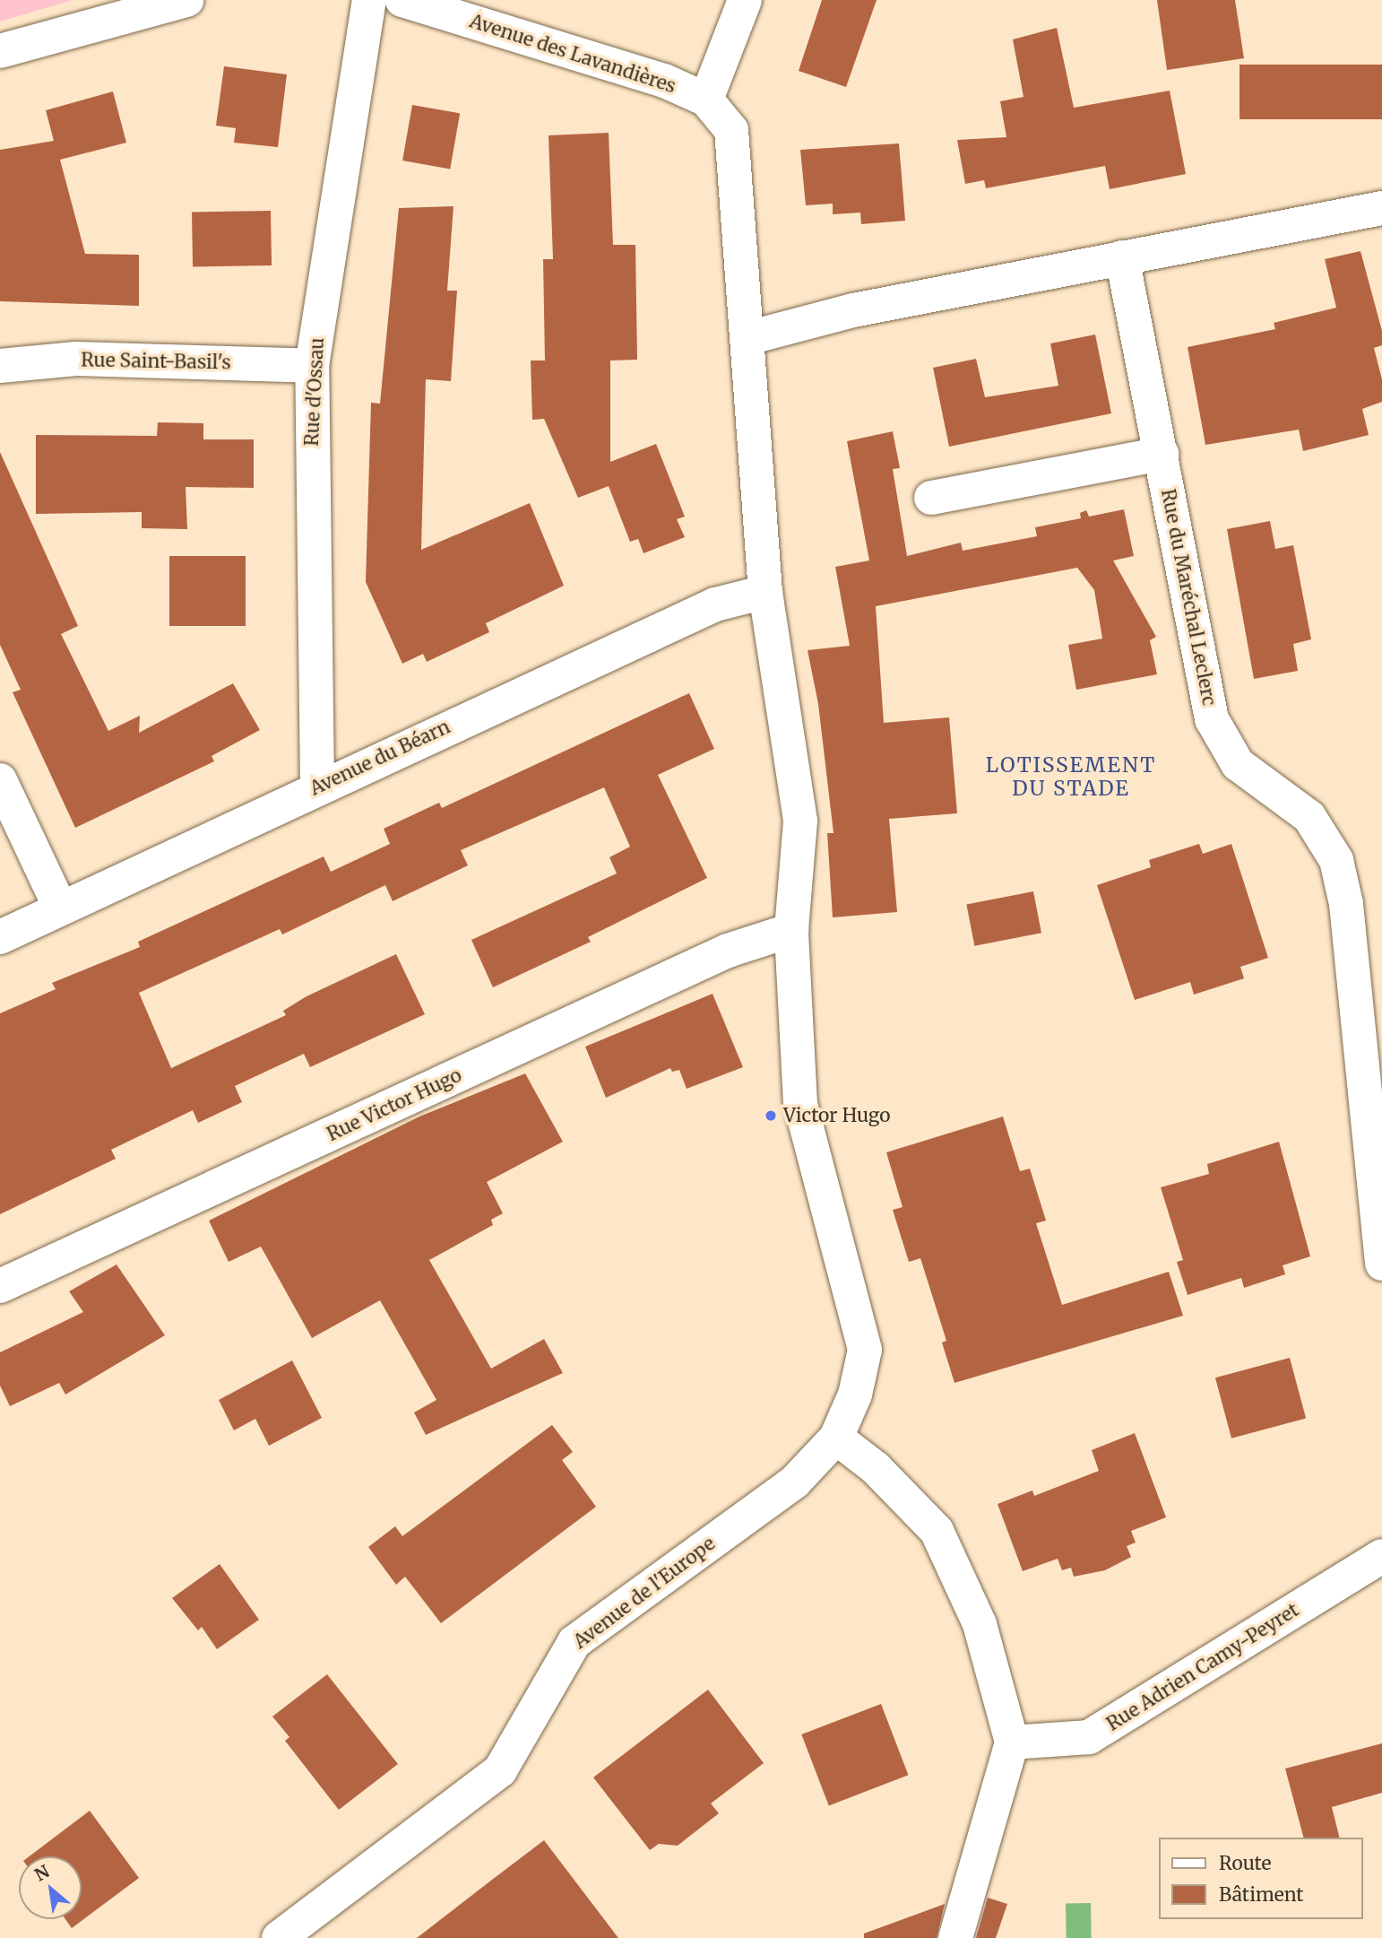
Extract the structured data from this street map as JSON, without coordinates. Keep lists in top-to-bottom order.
{
  "streets": {
    "street": [
      "Avenue des Lavandières",
      "Rue Saint-Basil's",
      "Rue d'Ossau",
      "Rue du Maréchal Leclerc",
      "Avenue du Béarn",
      "Rue Victor Hugo",
      "Avenue de l'Europe",
      "Rue Adrien Camy-Peyret"
    ]
  },
  "crossings": [
    ["Avenue des Lavandières", "Avenue de l'Europe"],
    ["Rue Saint-Basil's", "Rue d'Ossau"],
    ["Rue d'Ossau", "Avenue du Béarn"],
    ["Avenue du Béarn", "Avenue de l'Europe"],
    ["Rue Victor Hugo", "Avenue de l'Europe"]
  ],
  "districts": ["LOTISSEMENT DU STADE"],
  "places": ["Victor Hugo"],
  "legend": ["Route", "Bâtiment"],
  "north": "top left"
}
